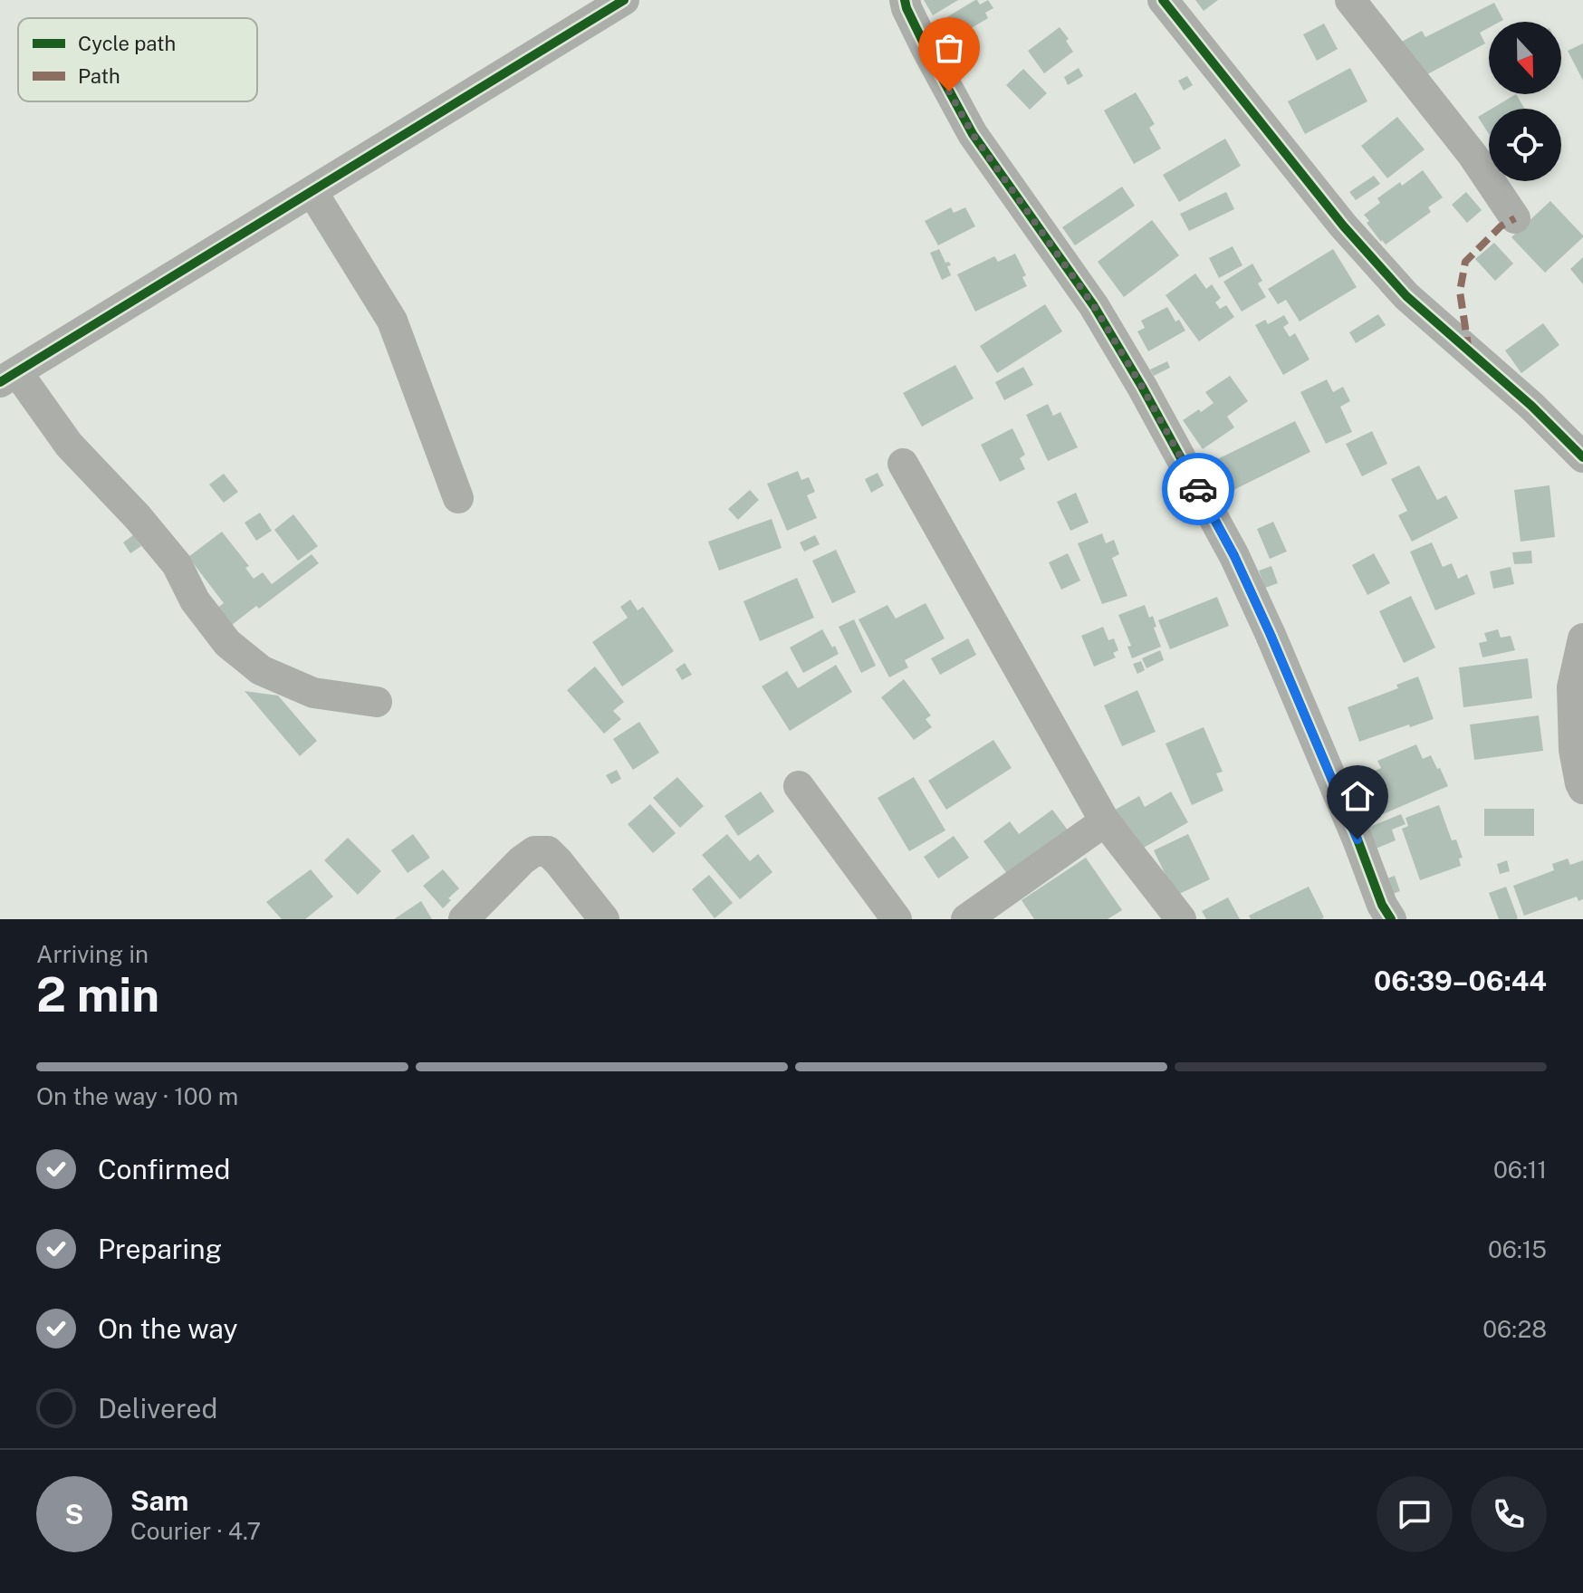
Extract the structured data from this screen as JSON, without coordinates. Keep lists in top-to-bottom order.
{
  "legend": ["Cycle path", "Path"],
  "north": "bottom",
  "page": {
    "heading": ["2 min", "Arriving in", "06:39–06:44"],
    "panel": ["Sam", "Courier · 4.7"],
    "bar": "On the way · 100 m",
    "list": [
      ["Confirmed", "06:11"],
      ["Preparing", "06:15"],
      ["On the way", "06:28"],
      "Delivered"
    ],
    "round": "S"
  }
}
